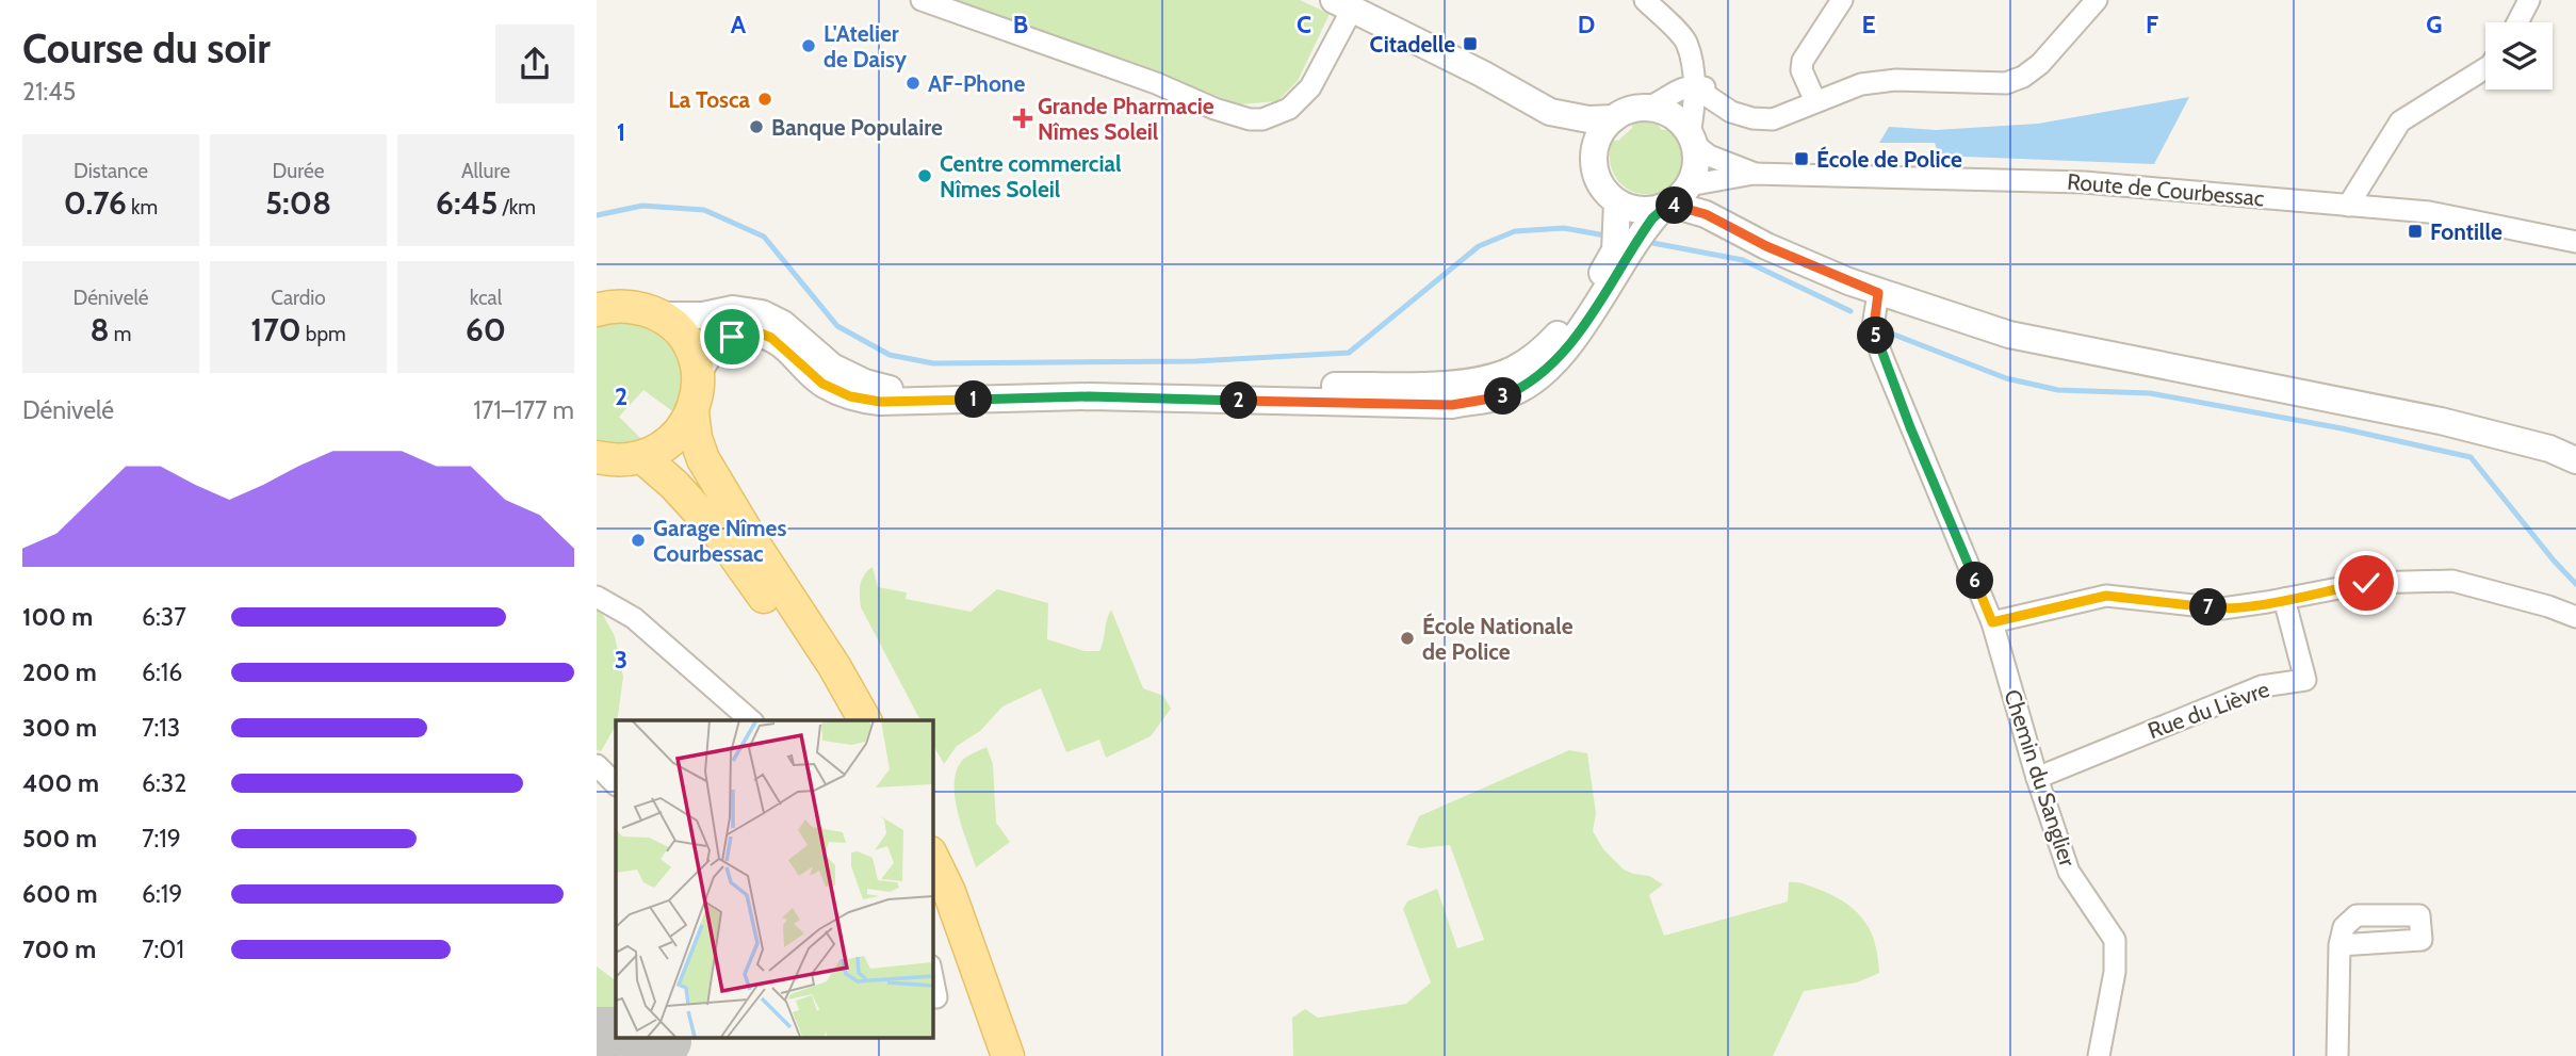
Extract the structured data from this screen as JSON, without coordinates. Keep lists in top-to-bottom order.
{
  "streets": {
    "street": ["Route de Courbessac", "Rue du Lièvre", "Chemin du Sanglier"]
  },
  "crossings": [
    ["Rue du Lièvre", "Chemin du Sanglier"]
  ],
  "places": {
    "transit": ["Citadelle", "École de Police", "Fontille"],
    "other": [
      "L'Atelier de Daisy",
      "AF-Phone",
      "La Tosca",
      "Banque Populaire",
      "Centre commercial Nîmes Soleil",
      "Garage Nîmes Courbessac",
      "École Nationale de Police"
    ],
    "health": ["Grande Pharmacie Nîmes Soleil"]
  },
  "page": {
    "heading": ["Course du soir", "21:45"],
    "stats": [
      ["Distance", "0.76 km"],
      ["Durée", "5:08"],
      ["Allure", "6:45 /km"],
      ["Dénivelé", "8 m"],
      ["Cardio", "170 bpm"],
      ["kcal", "60"]
    ],
    "pins": [
      "4",
      "5",
      "3",
      "1",
      "2",
      "6",
      "7"
    ],
    "chart": ["Dénivelé", "171–177 m"],
    "list": [
      {
        "name": "100 m",
        "note": "6:37"
      },
      {
        "name": "200 m",
        "note": "6:16"
      },
      {
        "name": "300 m",
        "note": "7:13"
      },
      {
        "name": "400 m",
        "note": "6:32"
      },
      {
        "name": "500 m",
        "note": "7:19"
      },
      {
        "name": "600 m",
        "note": "6:19"
      },
      {
        "name": "700 m",
        "note": "7:01"
      }
    ]
  },
  "grid": {
    "columns": [
      "A",
      "B",
      "C",
      "D",
      "E",
      "F",
      "G"
    ],
    "rows": ["1", "2", "3"]
  }
}
